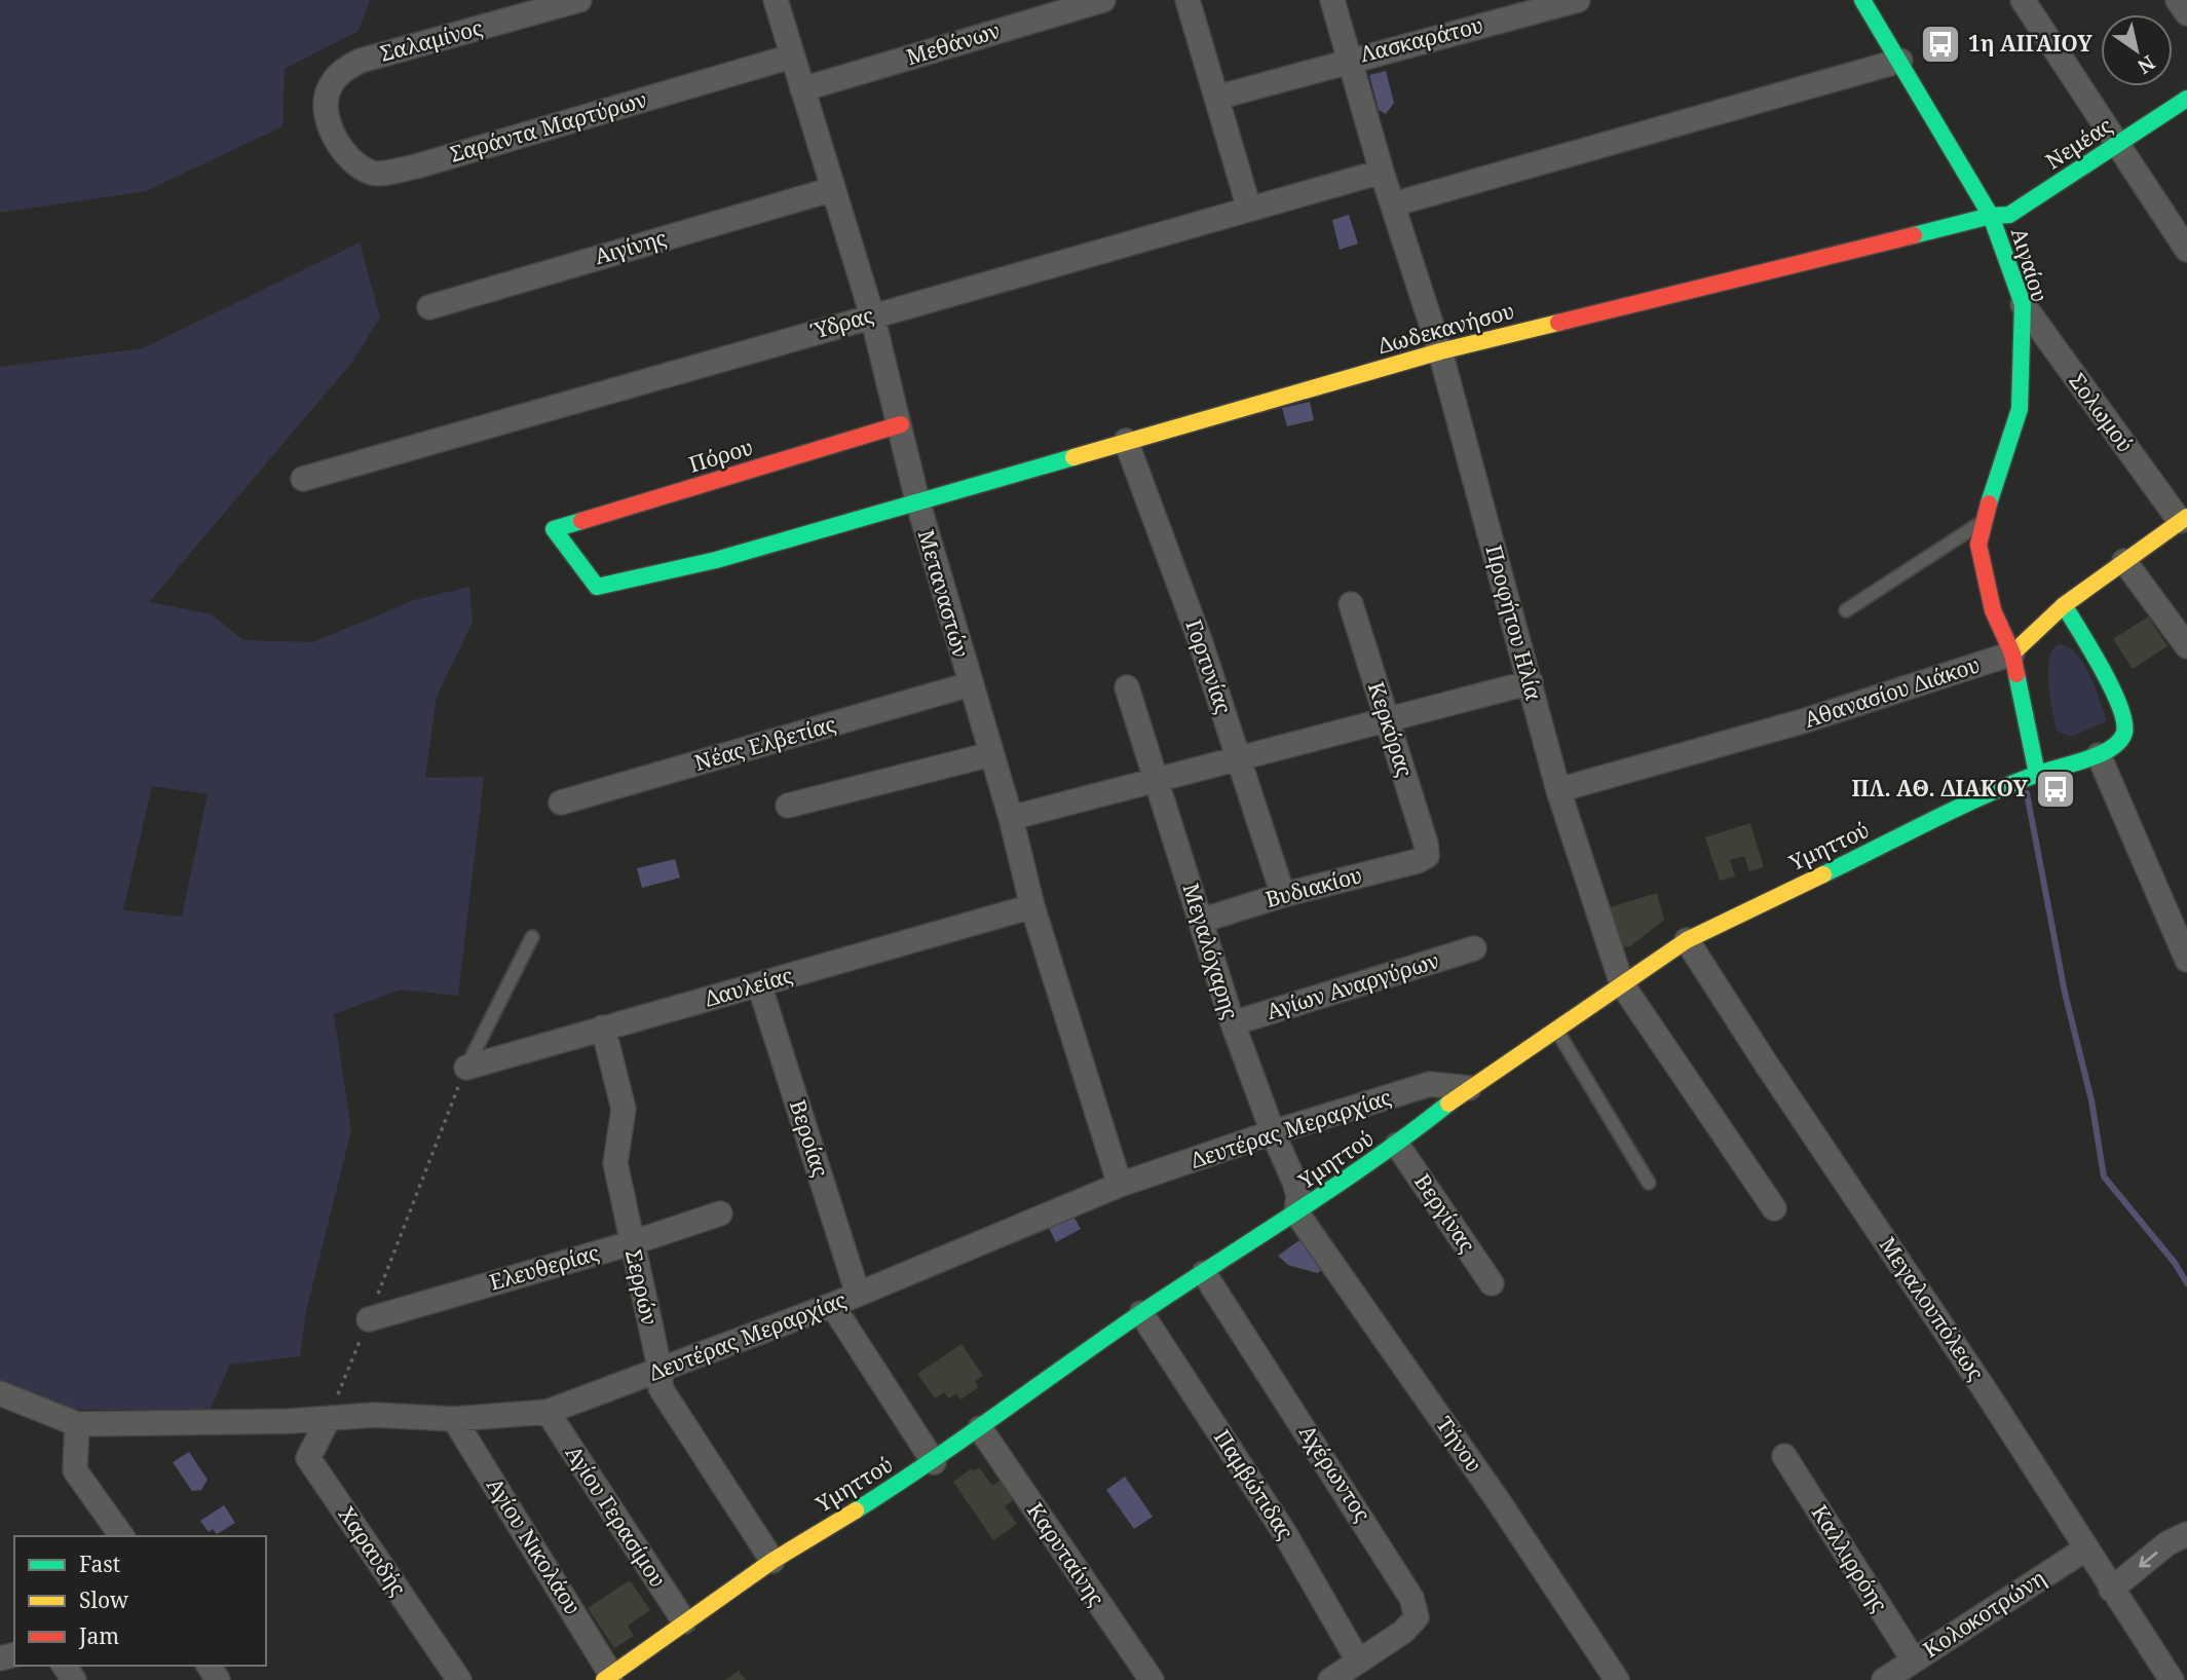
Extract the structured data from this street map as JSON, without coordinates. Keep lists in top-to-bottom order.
{
  "streets": {
    "street": [
      "Λασκαράτου",
      "Σαλαμίνος",
      "Μεθάνων",
      "Σαράντα Μαρτύρων",
      "Νεμέας",
      "Αιγίνης",
      "Αιγαίου",
      "Ύδρας",
      "Δωδεκανήσου",
      "Σολωμού",
      "Πόρου",
      "Μεταναστών",
      "Προφήτου Ηλία",
      "Γορτυνίας",
      "Αθανασίου Διάκου",
      "Κερκύρας",
      "Νέας Ελβετίας",
      "Υμηττού",
      "Βυδιακίου",
      "Μεγαλόχαρης",
      "Αγίων Αναργύρων",
      "Δαυλείας",
      "Δευτέρας Μεραρχίας",
      "Βεροίας",
      "Βεργίνας",
      "Ελευθερίας",
      "Σερρών",
      "Μεγαλουπόλεως",
      "Τήνου",
      "Αχέρωντος",
      "Παμβώτιδας",
      "Αγίου Γερασίμου",
      "Αγίου Νικολάου",
      "Χαραυδής",
      "Καρυταίνης",
      "Καλλιρρόης",
      "Κολοκοτρώνη"
    ]
  },
  "crossings": [
    ["Λασκαράτου", "Προφήτου Ηλία"],
    ["Σαλαμίνος", "Σαράντα Μαρτύρων"],
    ["Μεθάνων", "Μεταναστών"],
    ["Σαράντα Μαρτύρων", "Μεταναστών"],
    ["Νεμέας", "Αιγαίου"],
    ["Νεμέας", "Δωδεκανήσου"],
    ["Αιγίνης", "Μεταναστών"],
    ["Αιγαίου", "Δωδεκανήσου"],
    ["Αιγαίου", "Σολωμού"],
    ["Αιγαίου", "Αθανασίου Διάκου"],
    ["Αιγαίου", "Υμηττού"],
    ["Ύδρας", "Μεταναστών"],
    ["Ύδρας", "Προφήτου Ηλία"],
    ["Δωδεκανήσου", "Πόρου"],
    ["Δωδεκανήσου", "Μεταναστών"],
    ["Δωδεκανήσου", "Προφήτου Ηλία"],
    ["Δωδεκανήσου", "Γορτυνίας"],
    ["Σολωμού", "Αθανασίου Διάκου"],
    ["Πόρου", "Μεταναστών"],
    ["Μεταναστών", "Νέας Ελβετίας"],
    ["Μεταναστών", "Δαυλείας"],
    ["Μεταναστών", "Δευτέρας Μεραρχίας"],
    ["Προφήτου Ηλία", "Αθανασίου Διάκου"],
    ["Προφήτου Ηλία", "Υμηττού"],
    ["Γορτυνίας", "Βυδιακίου"],
    ["Αθανασίου Διάκου", "Υμηττού"],
    ["Κερκύρας", "Βυδιακίου"],
    ["Υμηττού", "Μεγαλόχαρης"],
    ["Υμηττού", "Δευτέρας Μεραρχίας"],
    ["Υμηττού", "Βεργίνας"],
    ["Υμηττού", "Σερρών"],
    ["Υμηττού", "Μεγαλουπόλεως"],
    ["Υμηττού", "Τήνου"],
    ["Υμηττού", "Αχέρωντος"],
    ["Υμηττού", "Παμβώτιδας"],
    ["Υμηττού", "Αγίου Γερασίμου"],
    ["Υμηττού", "Αγίου Νικολάου"],
    ["Υμηττού", "Καρυταίνης"],
    ["Βυδιακίου", "Μεγαλόχαρης"],
    ["Μεγαλόχαρης", "Αγίων Αναργύρων"],
    ["Μεγαλόχαρης", "Δευτέρας Μεραρχίας"],
    ["Μεγαλόχαρης", "Τήνου"],
    ["Δαυλείας", "Βεροίας"],
    ["Δαυλείας", "Σερρών"],
    ["Δευτέρας Μεραρχίας", "Βεροίας"],
    ["Δευτέρας Μεραρχίας", "Σερρών"],
    ["Δευτέρας Μεραρχίας", "Αγίου Γερασίμου"],
    ["Δευτέρας Μεραρχίας", "Αγίου Νικολάου"],
    ["Δευτέρας Μεραρχίας", "Χαραυδής"],
    ["Ελευθερίας", "Σερρών"],
    ["Μεγαλουπόλεως", "Κολοκοτρώνη"],
    ["Αχέρωντος", "Παμβώτιδας"],
    ["Καλλιρρόης", "Κολοκοτρώνη"]
  ],
  "places": {
    "bus stop": ["1η ΑΙΓΑΙΟΥ", "ΠΛ. ΑΘ. ΔΙΑΚΟΥ"]
  },
  "legend": ["Fast", "Slow", "Jam"],
  "north": "bottom right"
}
